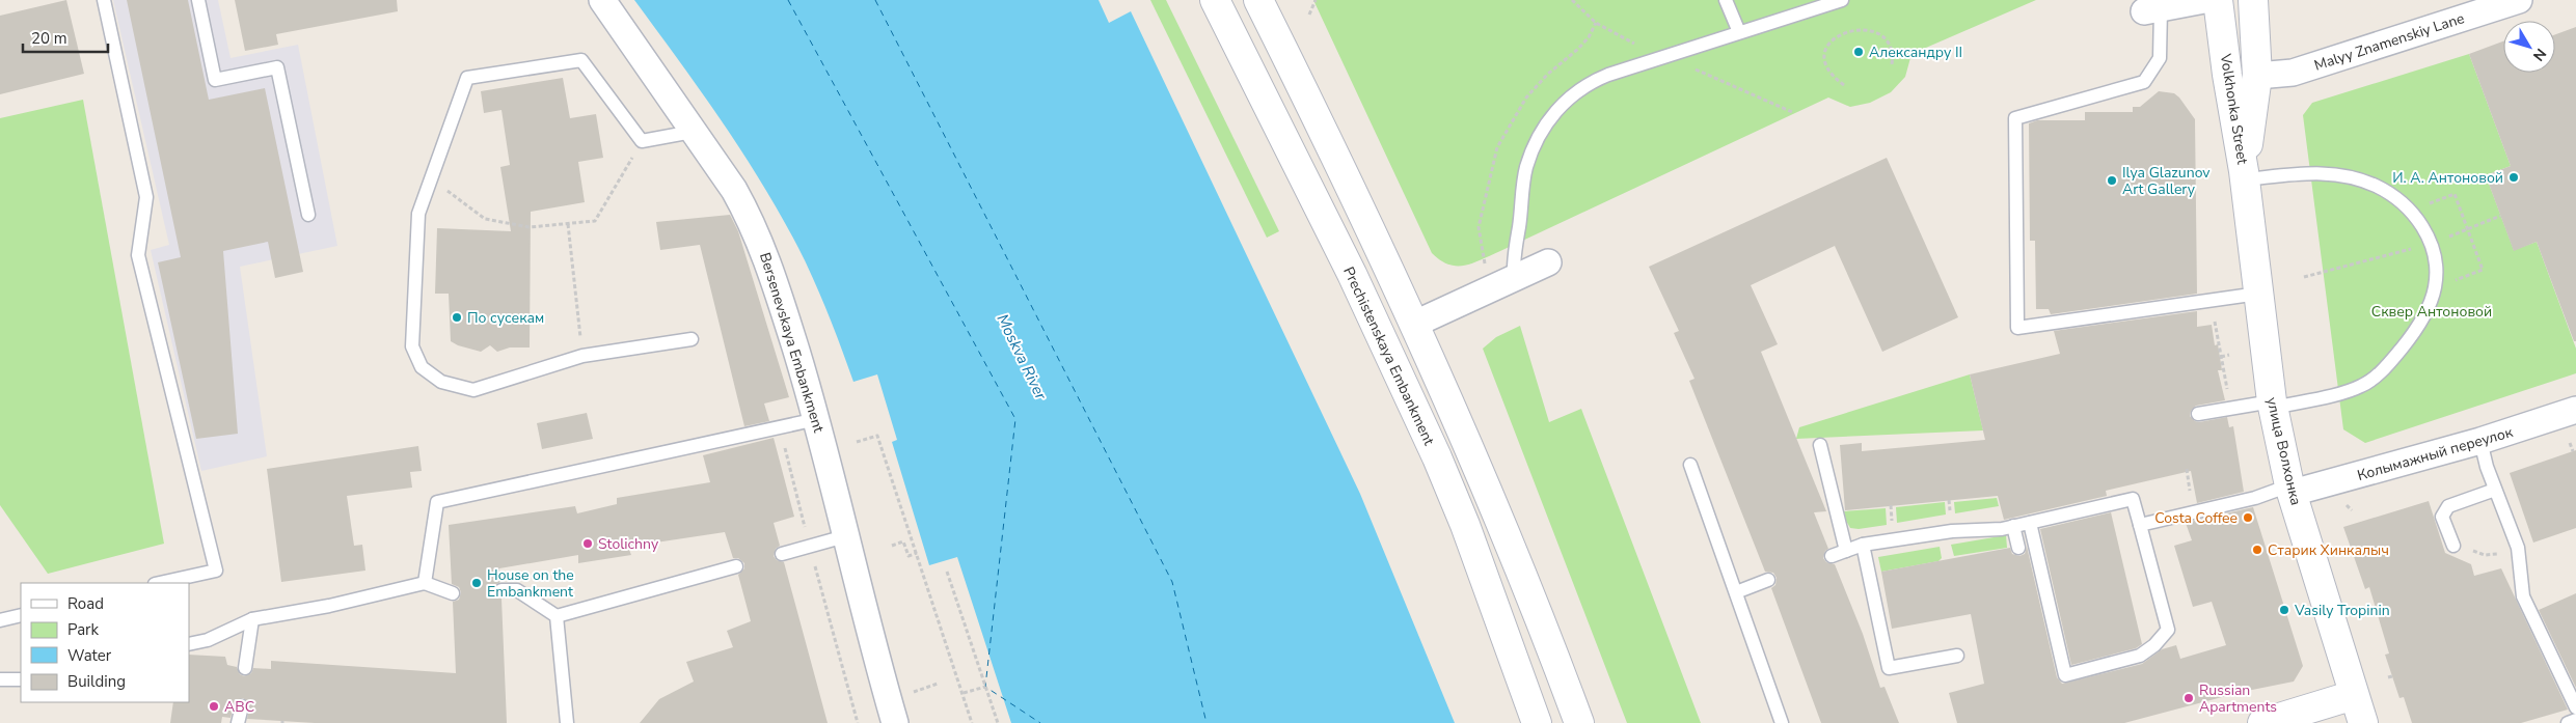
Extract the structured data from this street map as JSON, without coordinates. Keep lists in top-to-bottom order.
{
  "streets": {
    "main road": ["Volkhonka Street", "Prechistenskaya Embankment", "улица Волхонка"],
    "street": ["Malyy Znamenskiy Lane", "Bersenevskaya Embankment", "Колымажный переулок"]
  },
  "crossings": [
    ["Malyy Znamenskiy Lane", "Volkhonka Street"],
    ["Volkhonka Street", "улица Волхонка"],
    ["улица Волхонка", "Колымажный переулок"]
  ],
  "water": ["Moskva River"],
  "parks": ["Сквер Антоновой"],
  "places": [
    "Александру II",
    "И. А. Антоновой",
    "Ilya Glazunov Art Gallery",
    "По сусекам",
    "Costa Coffee",
    "Stolichny",
    "Старик Хинкалыч",
    "House on the Embankment",
    "Vasily Tropinin",
    "Russian Apartments",
    "ABC"
  ],
  "legend": [
    "Road",
    "Park",
    "Water",
    "Building"
  ],
  "scale_bar": "20 m",
  "north": "bottom right"
}
